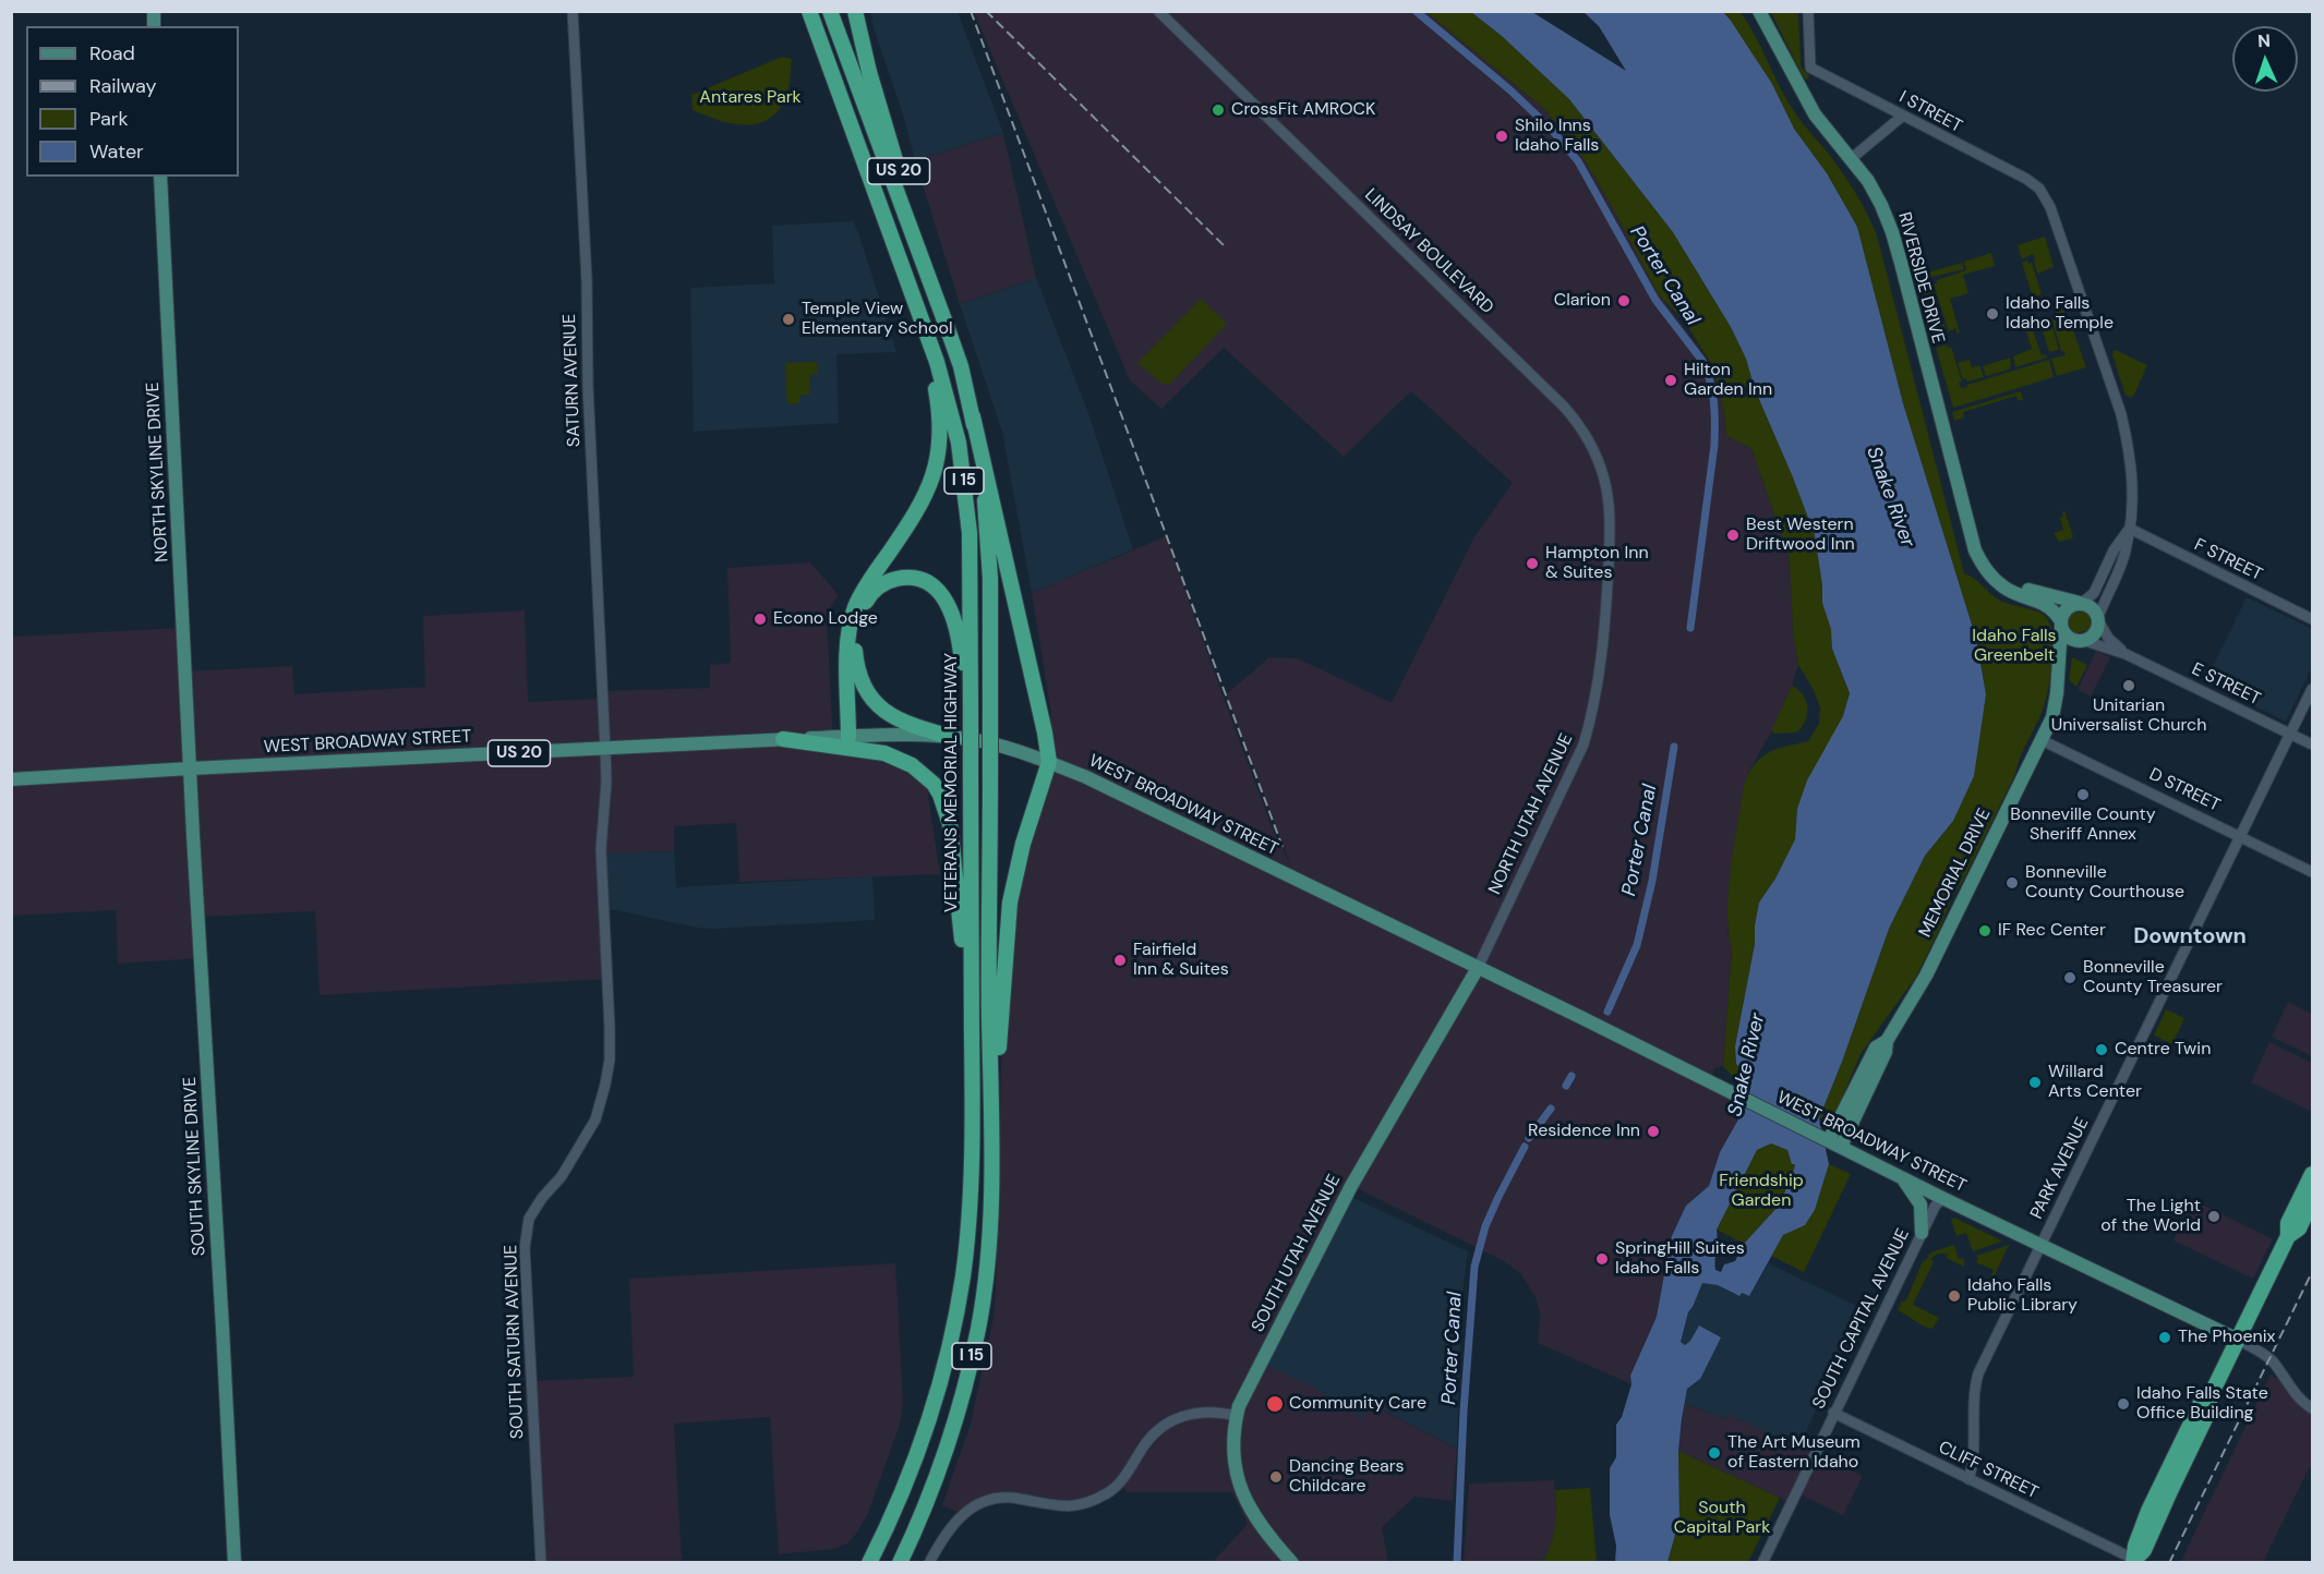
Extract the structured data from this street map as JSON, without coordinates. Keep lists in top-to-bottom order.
{
  "streets": {
    "highway": ["US 20", "I 15", "VETERANS MEMORIAL HIGHWAY"],
    "main road": [
      "RIVERSIDE DRIVE",
      "NORTH SKYLINE DRIVE",
      "WEST BROADWAY STREET",
      "MEMORIAL DRIVE",
      "SOUTH SKYLINE DRIVE",
      "SOUTH UTAH AVENUE"
    ],
    "street": [
      "I STREET",
      "LINDSAY BOULEVARD",
      "SATURN AVENUE",
      "F STREET",
      "E STREET",
      "D STREET",
      "NORTH UTAH AVENUE",
      "PARK AVENUE",
      "SOUTH CAPITAL AVENUE",
      "SOUTH SATURN AVENUE",
      "CLIFF STREET"
    ]
  },
  "crossings": [
    ["I STREET", "F STREET"],
    ["US 20", "I 15"],
    ["LINDSAY BOULEVARD", "NORTH UTAH AVENUE"],
    ["RIVERSIDE DRIVE", "E STREET"],
    ["RIVERSIDE DRIVE", "MEMORIAL DRIVE"],
    ["SATURN AVENUE", "WEST BROADWAY STREET"],
    ["SATURN AVENUE", "SOUTH SATURN AVENUE"],
    ["NORTH SKYLINE DRIVE", "WEST BROADWAY STREET"],
    ["NORTH SKYLINE DRIVE", "SOUTH SKYLINE DRIVE"],
    ["E STREET", "MEMORIAL DRIVE"],
    ["E STREET", "PARK AVENUE"],
    ["WEST BROADWAY STREET", "NORTH UTAH AVENUE"],
    ["WEST BROADWAY STREET", "MEMORIAL DRIVE"],
    ["WEST BROADWAY STREET", "SOUTH SKYLINE DRIVE"],
    ["WEST BROADWAY STREET", "PARK AVENUE"],
    ["WEST BROADWAY STREET", "SOUTH UTAH AVENUE"],
    ["WEST BROADWAY STREET", "SOUTH CAPITAL AVENUE"],
    ["WEST BROADWAY STREET", "SOUTH SATURN AVENUE"],
    ["D STREET", "MEMORIAL DRIVE"],
    ["D STREET", "PARK AVENUE"],
    ["NORTH UTAH AVENUE", "SOUTH UTAH AVENUE"],
    ["PARK AVENUE", "CLIFF STREET"],
    ["SOUTH CAPITAL AVENUE", "CLIFF STREET"]
  ],
  "districts": ["Downtown"],
  "water": ["Porter Canal", "Snake River"],
  "parks": [
    "Antares Park",
    "Idaho Falls Greenbelt",
    "Friendship Garden",
    "South Capital Park"
  ],
  "places": [
    "CrossFit AMROCK",
    "Shilo Inns Idaho Falls",
    "Clarion",
    "Idaho Falls Idaho Temple",
    "Temple View Elementary School",
    "Hilton Garden Inn",
    "Best Western Driftwood Inn",
    "Hampton Inn & Suites",
    "Econo Lodge",
    "Unitarian Universalist Church",
    "Bonneville County Sheriff Annex",
    "Bonneville County Courthouse",
    "IF Rec Center",
    "Fairfield Inn & Suites",
    "Bonneville County Treasurer",
    "Centre Twin",
    "Willard Arts Center",
    "Residence Inn",
    "The Light of the World",
    "SpringHill Suites Idaho Falls",
    "Idaho Falls Public Library",
    "The Phoenix",
    "Community Care",
    "Idaho Falls State Office Building",
    "The Art Museum of Eastern Idaho",
    "Dancing Bears Childcare"
  ],
  "legend": [
    "Road",
    "Railway",
    "Park",
    "Water"
  ],
  "north": "top"
}
